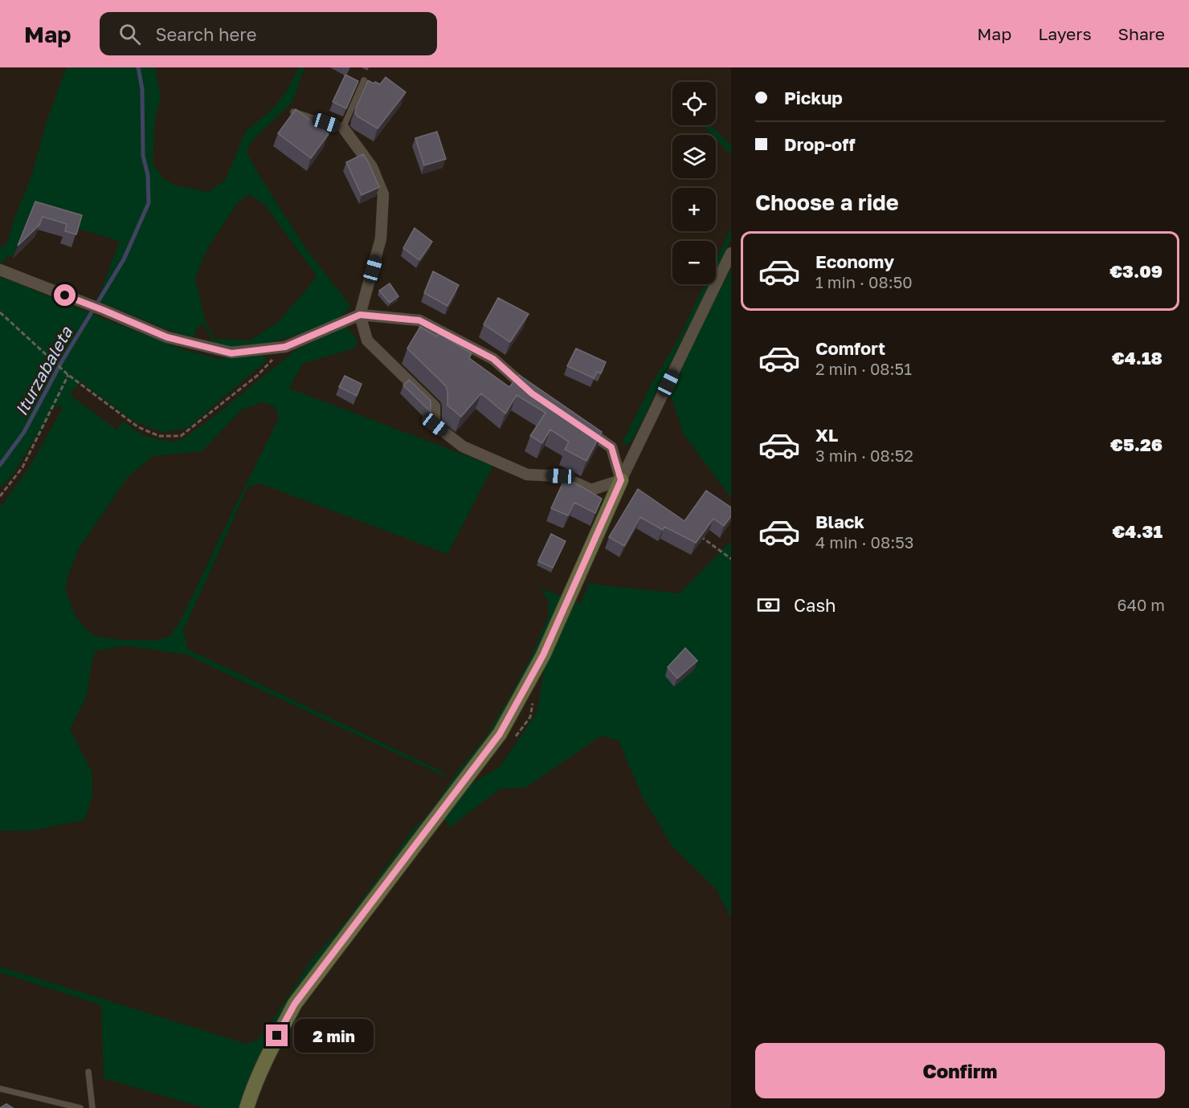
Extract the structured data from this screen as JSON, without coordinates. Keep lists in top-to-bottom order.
{
  "water": ["Iturzabaleta"],
  "page": {
    "header": "Map",
    "search": "Search here",
    "nav": ["Map", "Layers", "Share"],
    "banner": ["Pickup", "Drop-off"],
    "map_buttons": ["+", "−"],
    "heading": "Choose a ride",
    "list": [
      {
        "name": "Economy",
        "note": "1 min · 08:50",
        "value": "€3.09"
      },
      {
        "name": "Comfort",
        "note": "2 min · 08:51",
        "value": "€4.18"
      },
      {
        "name": "XL",
        "note": "3 min · 08:52",
        "value": "€5.26"
      },
      {
        "name": "Black",
        "note": "4 min · 08:53",
        "value": "€4.31"
      }
    ],
    "pay": ["Cash", "640 m"],
    "bubble": "2 min",
    "buttons": "Confirm"
  }
}
